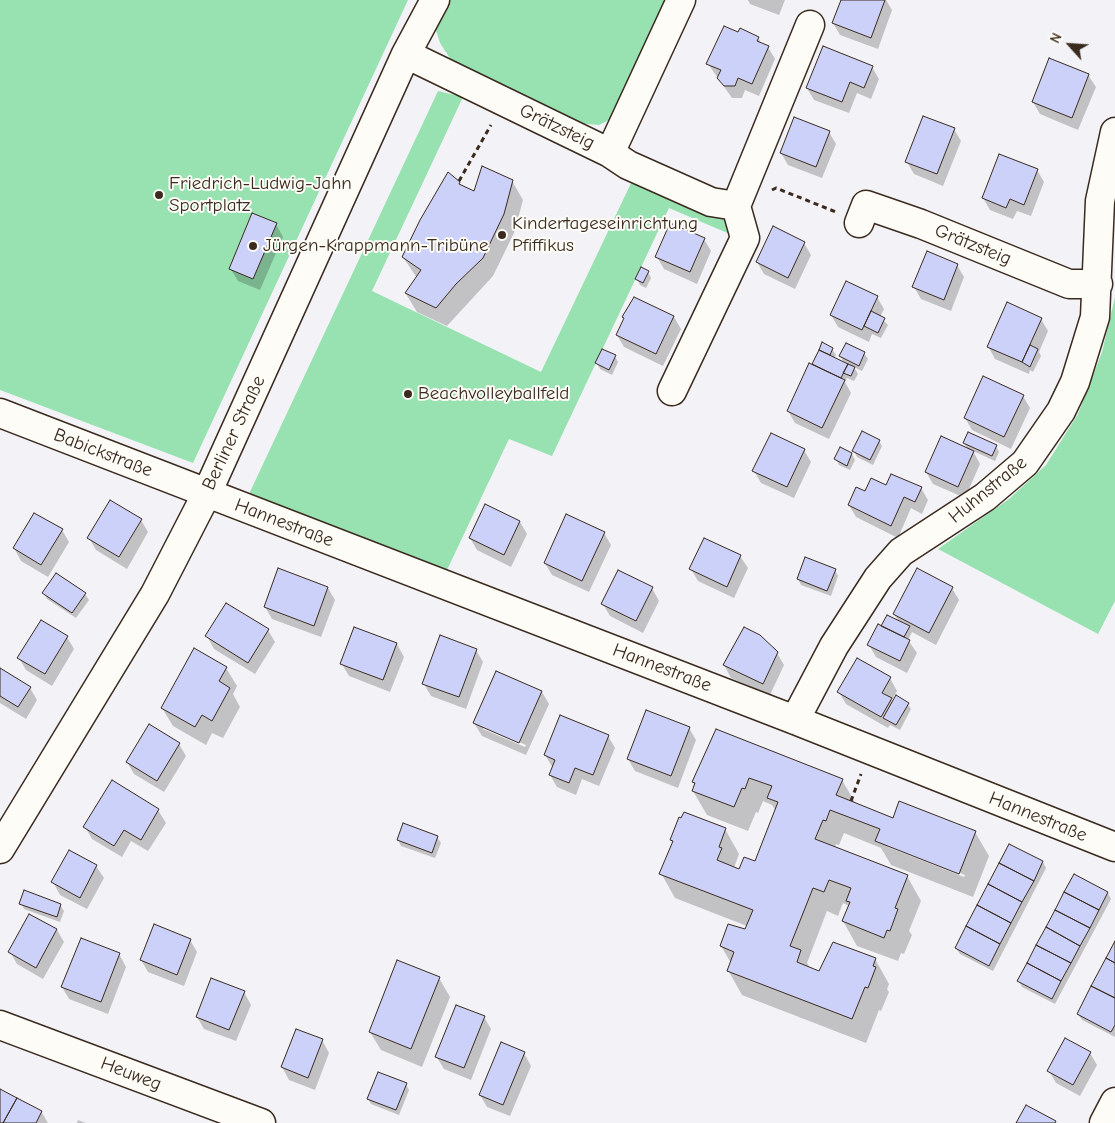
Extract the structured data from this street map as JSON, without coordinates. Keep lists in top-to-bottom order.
{
  "streets": {
    "street": [
      "Grätzsteig",
      "Berliner Straße",
      "Babickstraße",
      "Huhnstraße",
      "Hannestraße",
      "Heuweg"
    ]
  },
  "crossings": [
    ["Grätzsteig", "Berliner Straße"],
    ["Grätzsteig", "Huhnstraße"],
    ["Berliner Straße", "Babickstraße"],
    ["Berliner Straße", "Hannestraße"],
    ["Babickstraße", "Hannestraße"],
    ["Huhnstraße", "Hannestraße"]
  ],
  "places": [
    "Friedrich-Ludwig-Jahn Sportplatz",
    "Kindertageseinrichtung Pfiffikus",
    "Jürgen-Krappmann-Tribüne",
    "Beachvolleyballfeld"
  ],
  "north": "top left"
}
